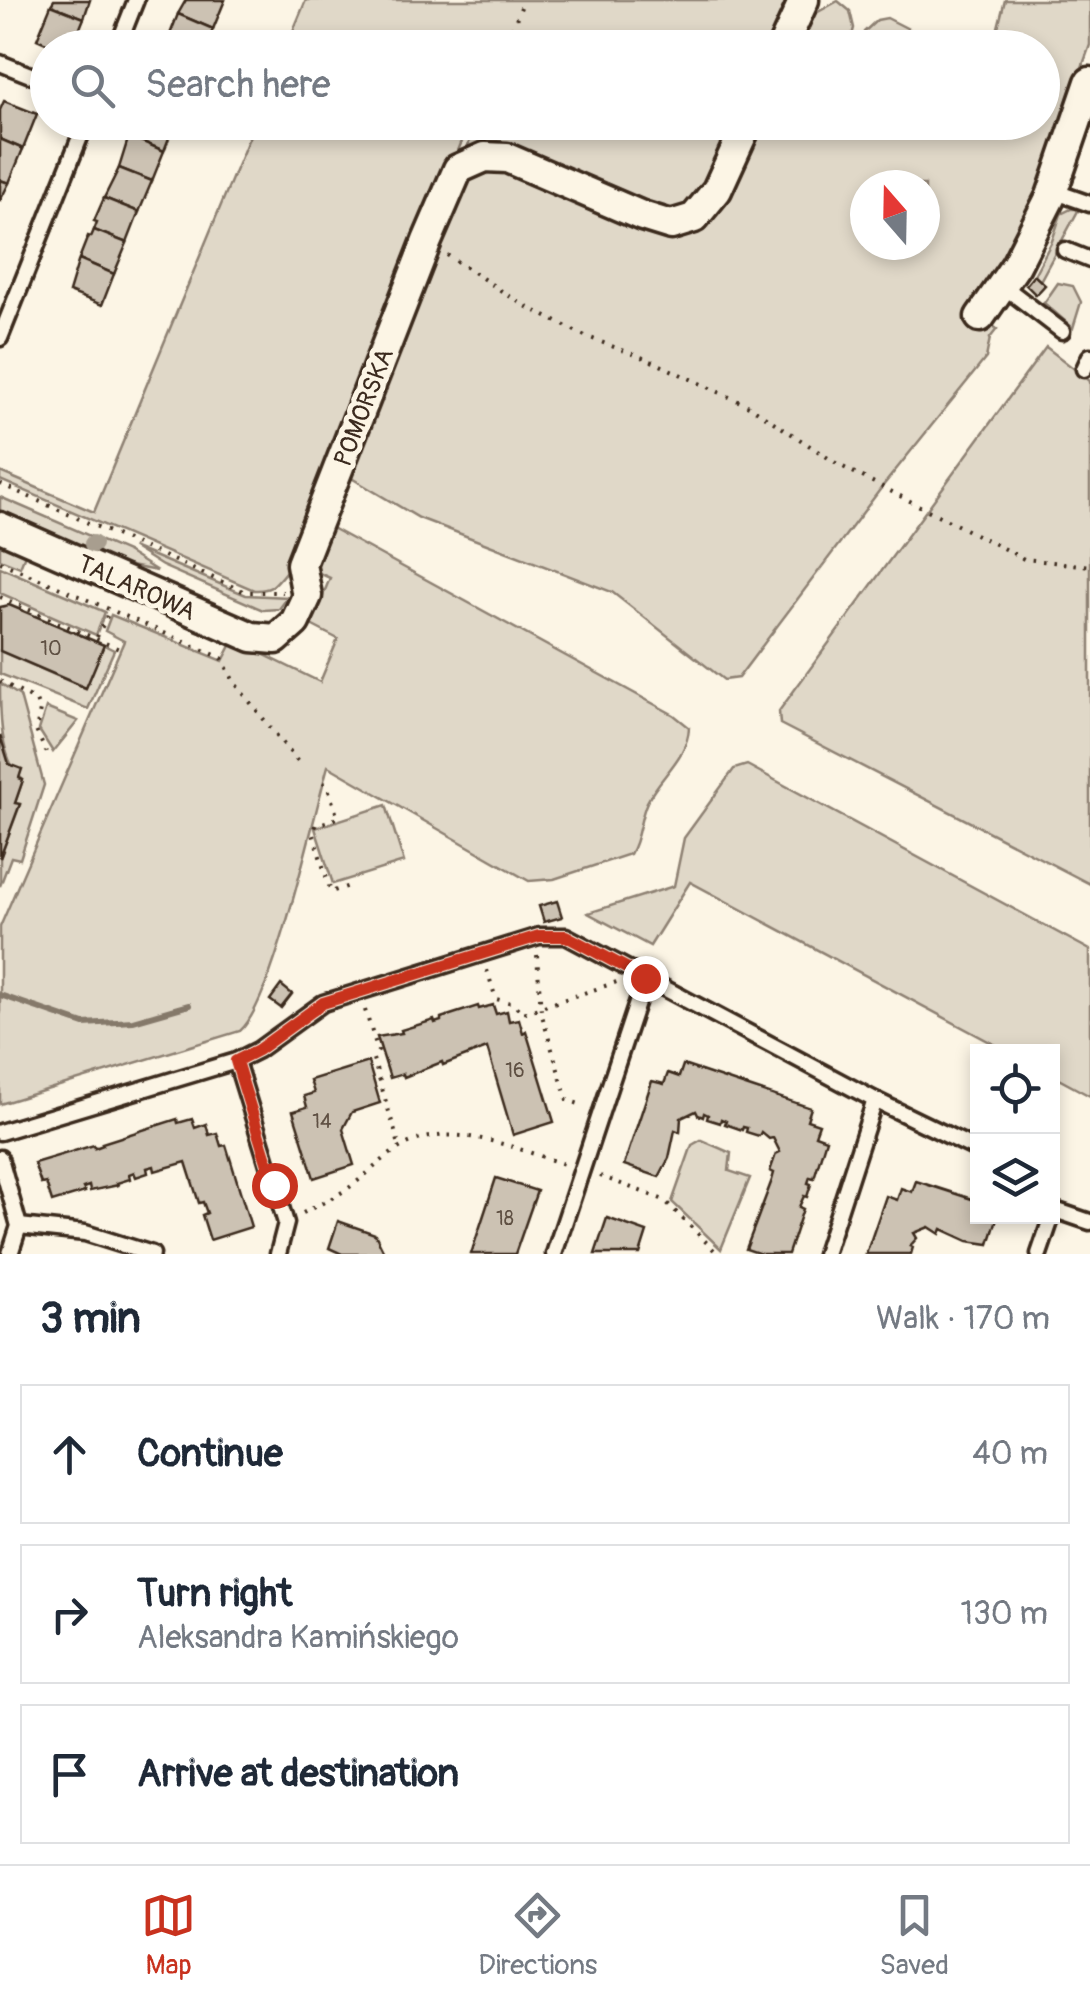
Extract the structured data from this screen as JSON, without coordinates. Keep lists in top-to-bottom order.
{
  "streets": {
    "street": ["POMORSKA", "TALAROWA"]
  },
  "crossings": [
    ["POMORSKA", "TALAROWA"]
  ],
  "house_numbers": [
    "10",
    "16",
    "14",
    "18"
  ],
  "north": "top",
  "page": {
    "search": "Search here",
    "heading": ["3 min", "Walk · 170 m"],
    "list": [
      ["Continue", "40 m"],
      ["Turn right", "Aleksandra Kamińskiego", "130 m"],
      "Arrive at destination"
    ],
    "nav": ["Map", "Directions", "Saved"]
  }
}
